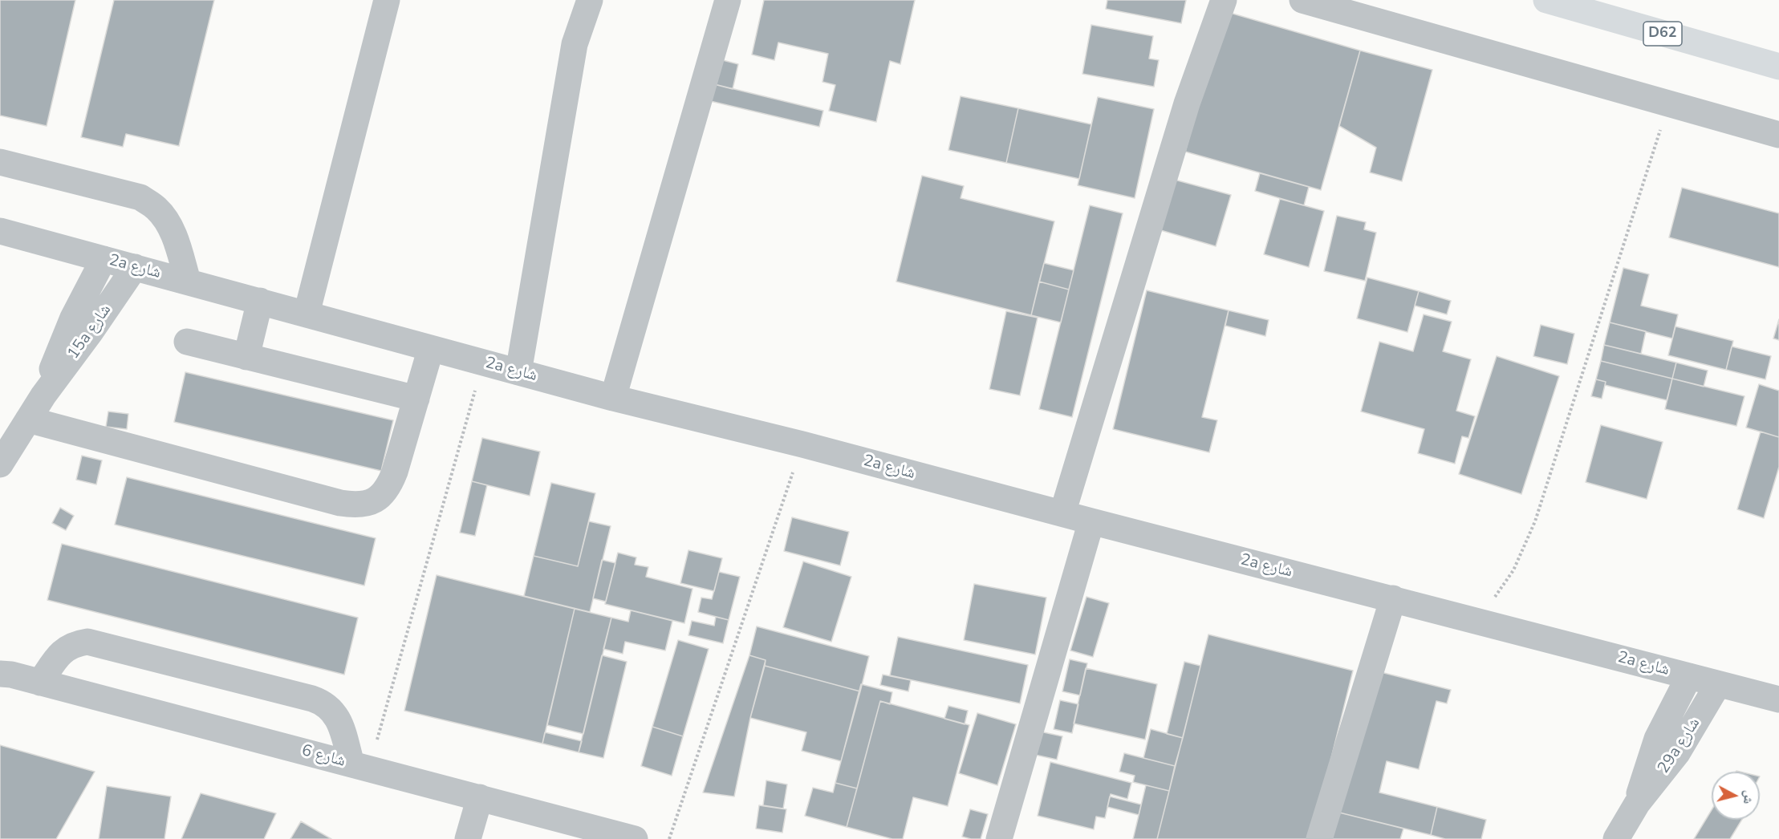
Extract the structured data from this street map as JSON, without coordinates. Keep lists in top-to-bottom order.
{
  "streets": {
    "main road": ["D62"],
    "street": [
      "2a شارع",
      "15a شارع",
      "29a شارع",
      "شارع 6"
    ]
  },
  "crossings": [
    ["2a شارع", "15a شارع"],
    ["2a شارع", "29a شارع"]
  ],
  "north": "right"
}
